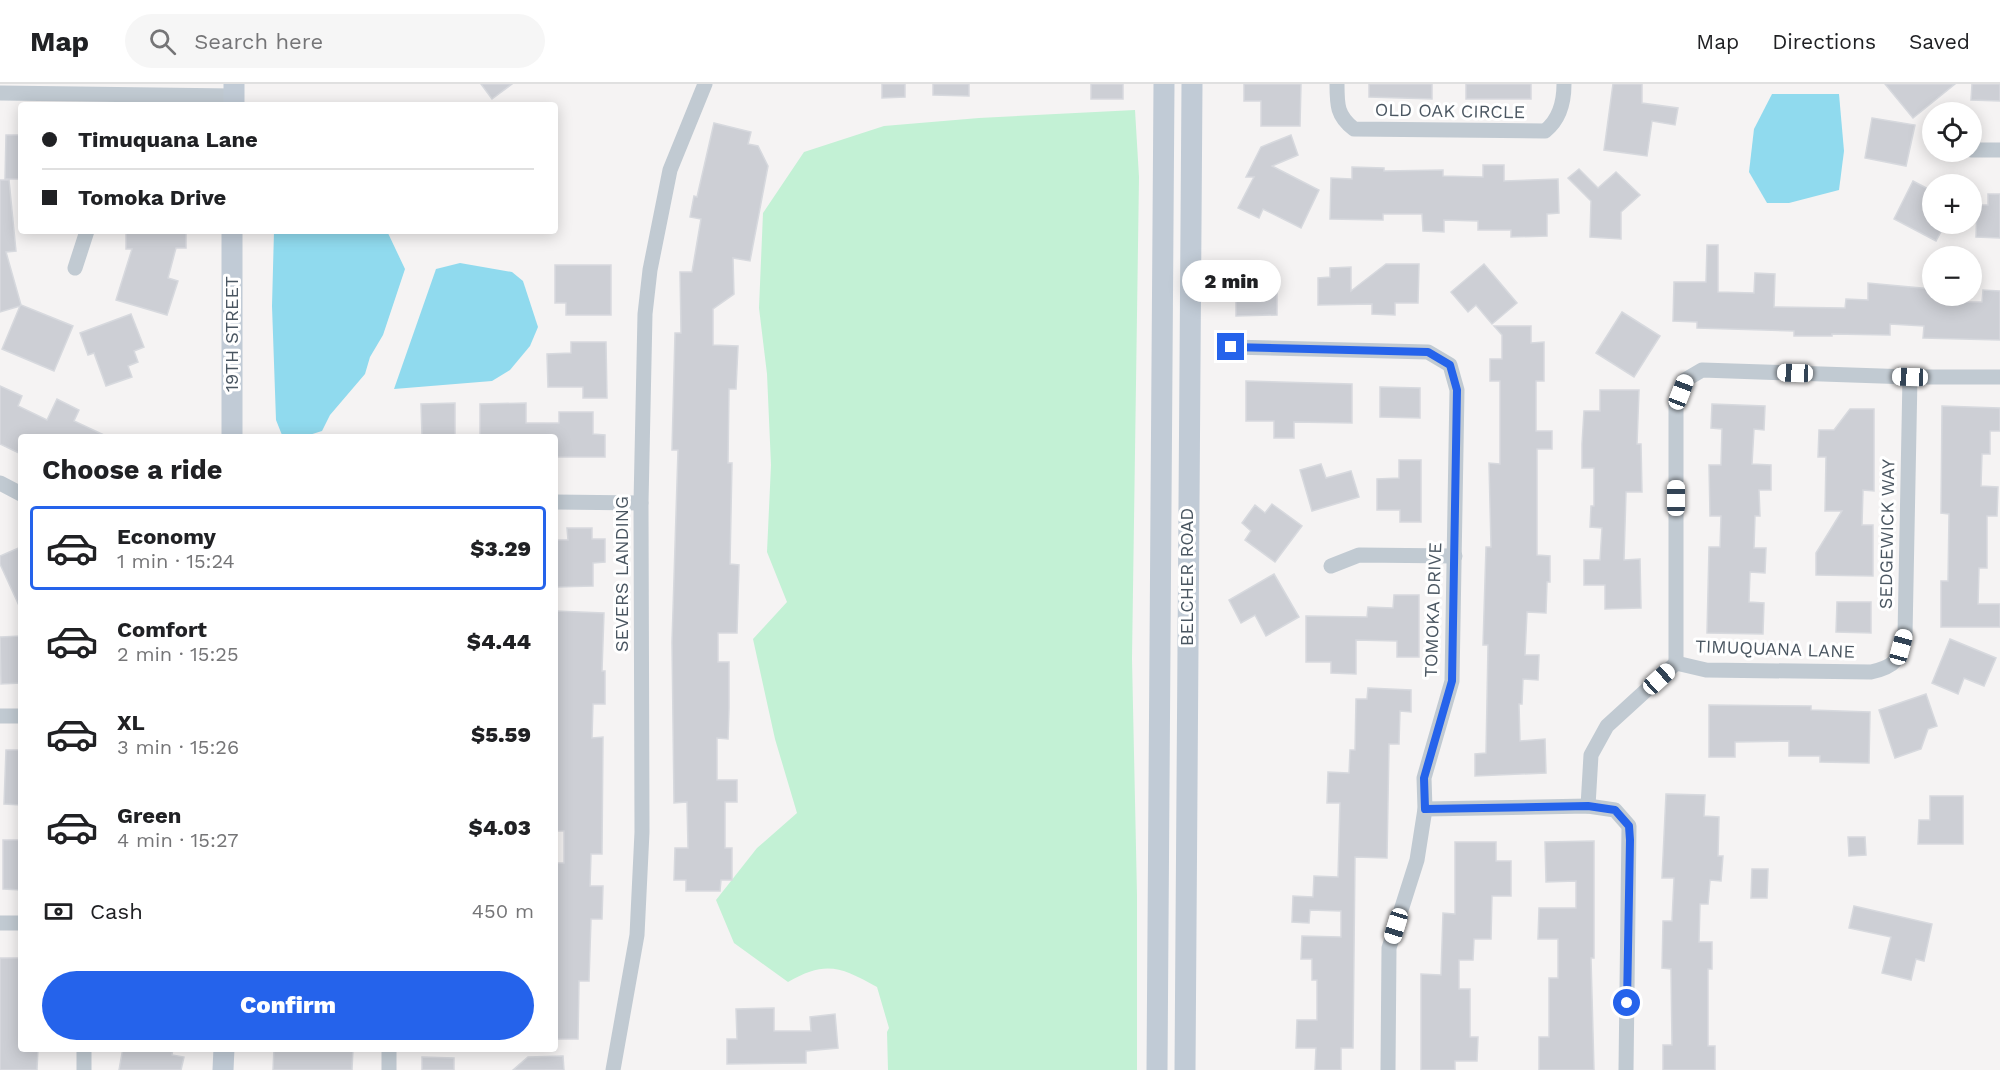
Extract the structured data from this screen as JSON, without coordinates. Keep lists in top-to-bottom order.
{
  "streets": {
    "main road": ["19TH STREET", "BELCHER ROAD"],
    "street": [
      "OLD OAK CIRCLE",
      "SEDGEWICK WAY",
      "SEVERS LANDING",
      "TOMOKA DRIVE",
      "TIMUQUANA LANE"
    ]
  },
  "crossings": [
    ["SEDGEWICK WAY", "TIMUQUANA LANE"]
  ],
  "page": {
    "header": "Map",
    "search": "Search here",
    "nav": ["Map", "Directions", "Saved"],
    "map_buttons": ["+", "−"],
    "banner": ["Timuquana Lane", "Tomoka Drive"],
    "bubble": "2 min",
    "heading": "Choose a ride",
    "list": [
      {
        "name": "Economy",
        "note": "1 min · 15:24",
        "value": "$3.29"
      },
      {
        "name": "Comfort",
        "note": "2 min · 15:25",
        "value": "$4.44"
      },
      {
        "name": "XL",
        "note": "3 min · 15:26",
        "value": "$5.59"
      },
      {
        "name": "Green",
        "note": "4 min · 15:27",
        "value": "$4.03"
      }
    ],
    "pay": ["Cash", "450 m"],
    "buttons": "Confirm"
  }
}
